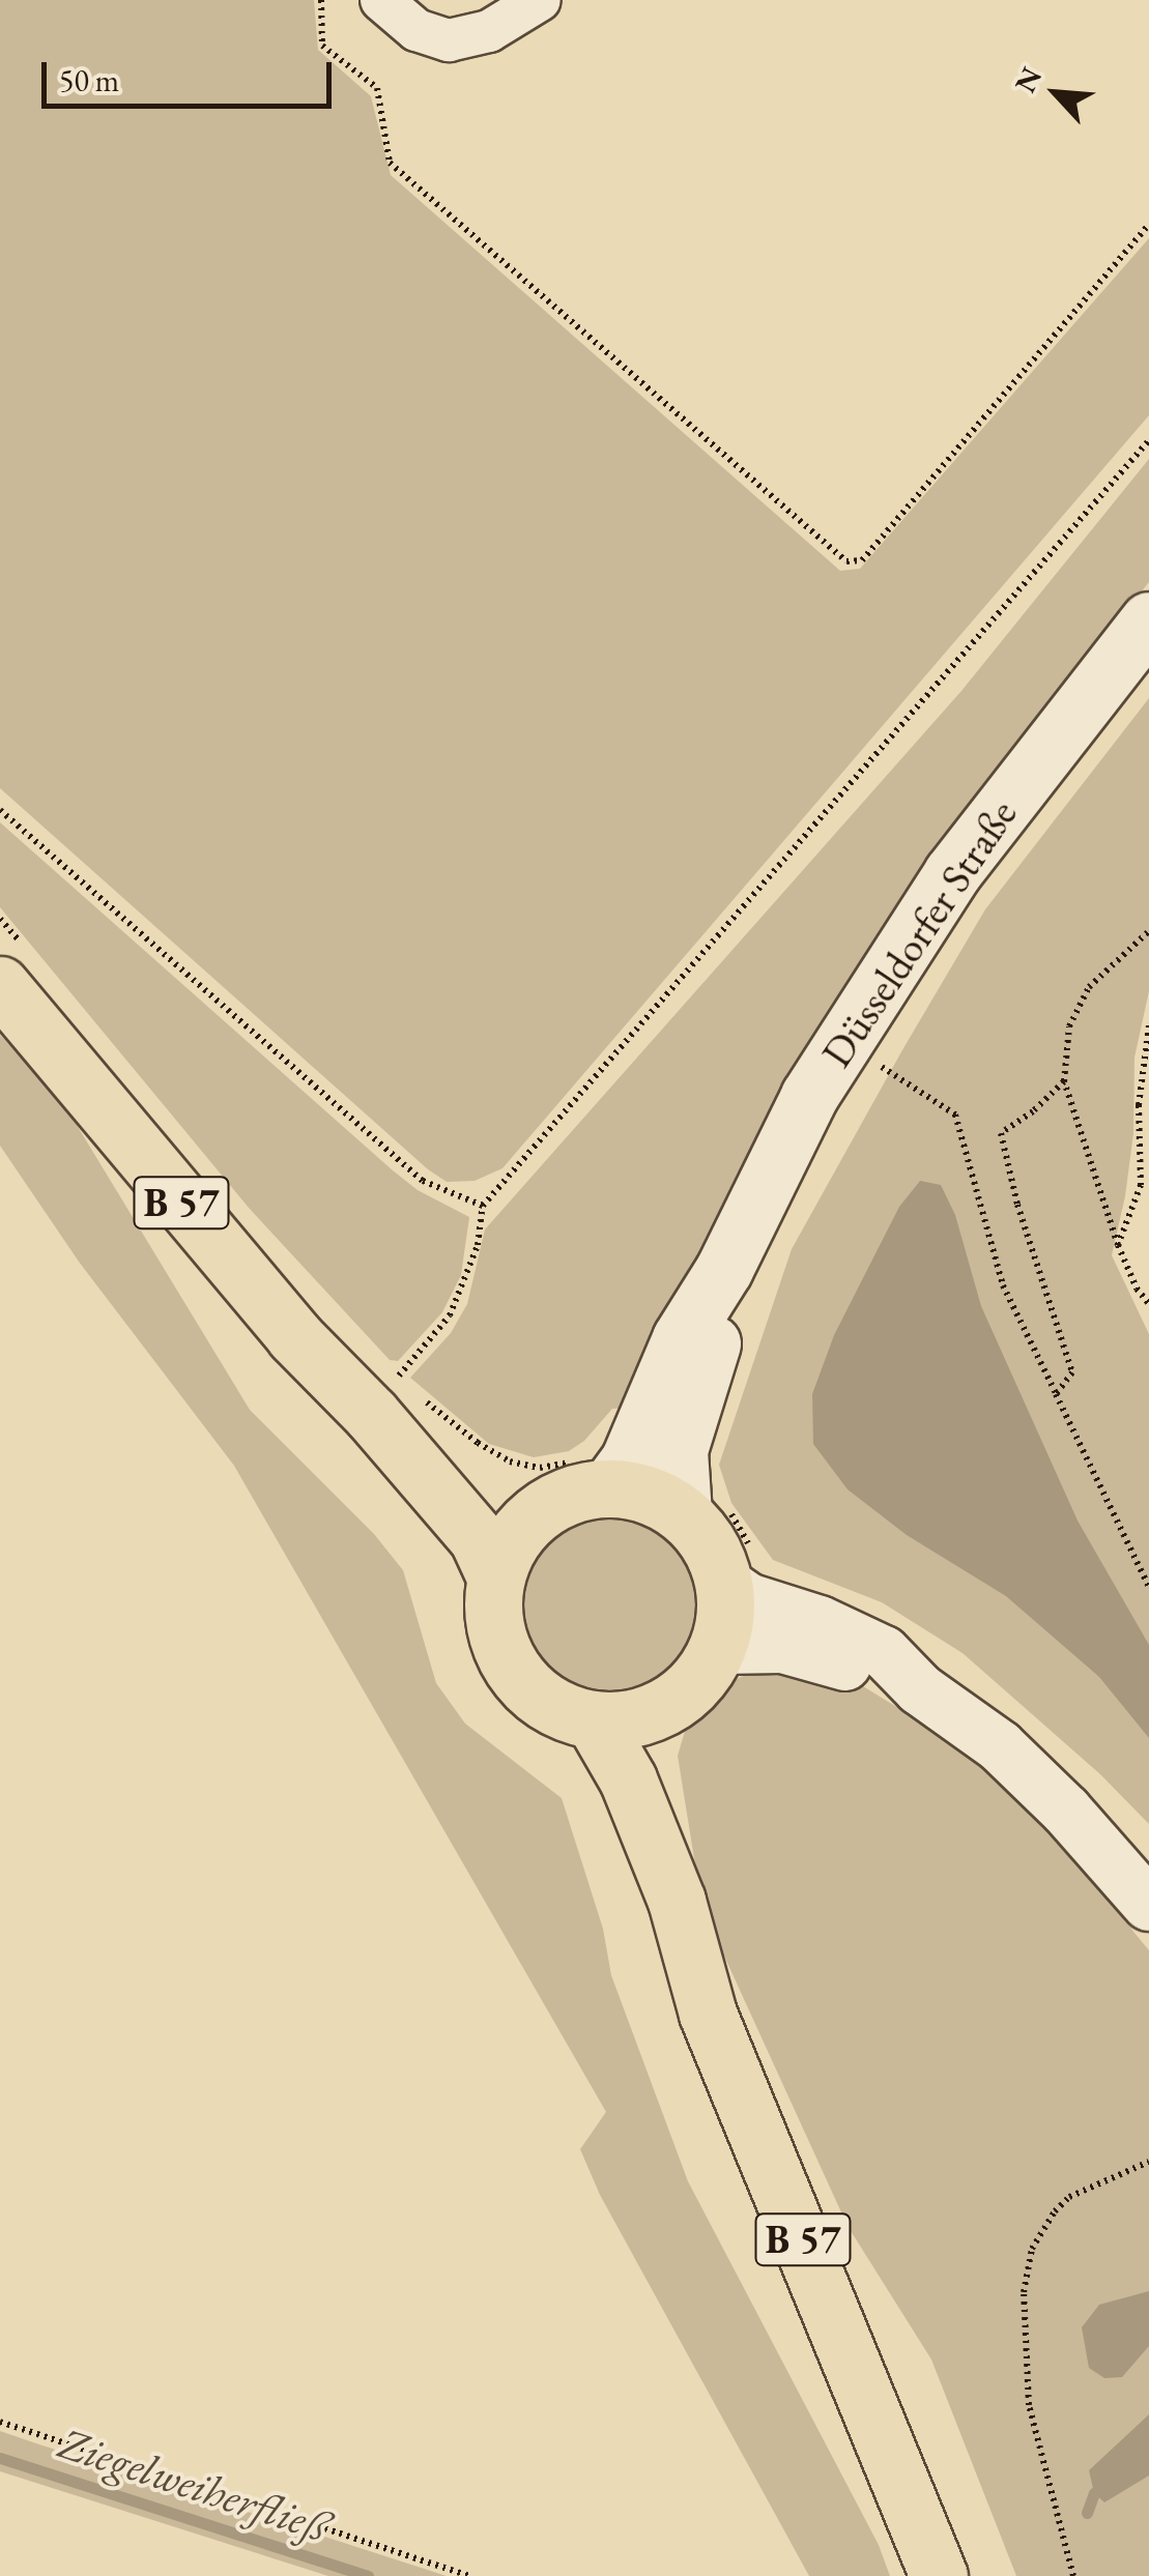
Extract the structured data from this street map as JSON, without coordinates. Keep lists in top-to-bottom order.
{
  "streets": {
    "main road": ["Düsseldorfer Straße", "B 57"]
  },
  "crossings": [
    ["Düsseldorfer Straße", "B 57"]
  ],
  "water": ["Ziegelweiherfließ"],
  "scale_bar": "50 m",
  "north": "top left"
}
